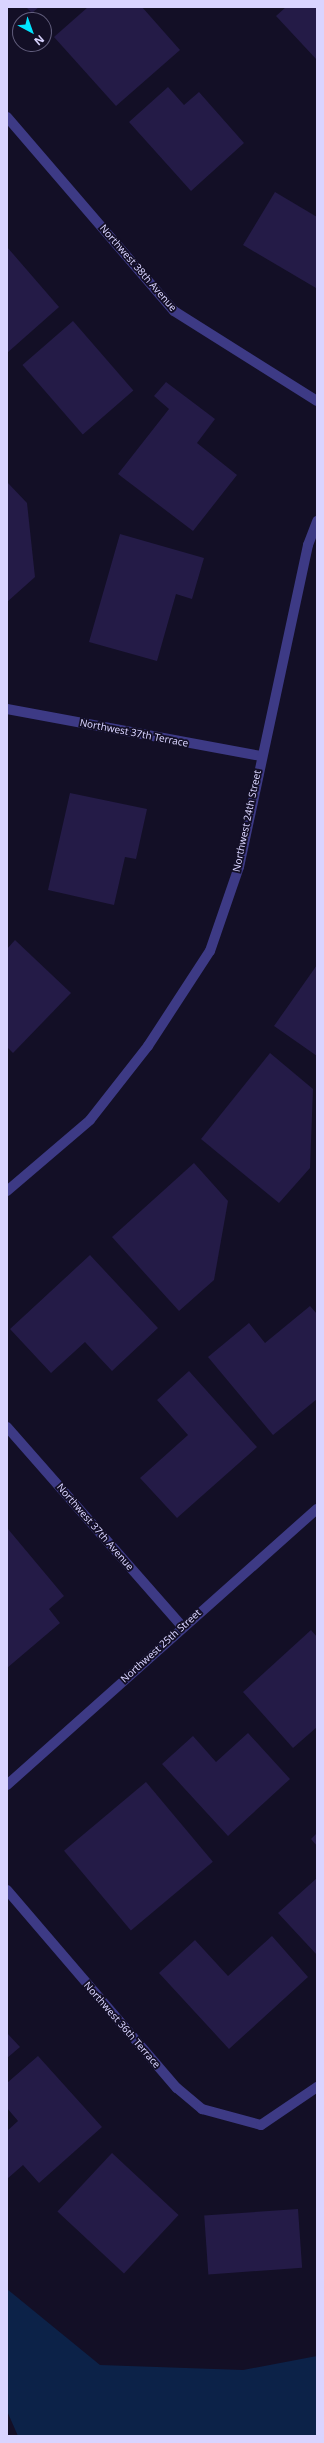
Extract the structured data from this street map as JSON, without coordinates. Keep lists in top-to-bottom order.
{
  "streets": {
    "street": [
      "Northwest 38th Avenue",
      "Northwest 37th Terrace",
      "Northwest 24th Street",
      "Northwest 37th Avenue",
      "Northwest 25th Street",
      "Northwest 36th Terrace"
    ]
  },
  "crossings": [
    ["Northwest 37th Terrace", "Northwest 24th Street"],
    ["Northwest 37th Avenue", "Northwest 25th Street"]
  ],
  "north": "bottom right"
}
